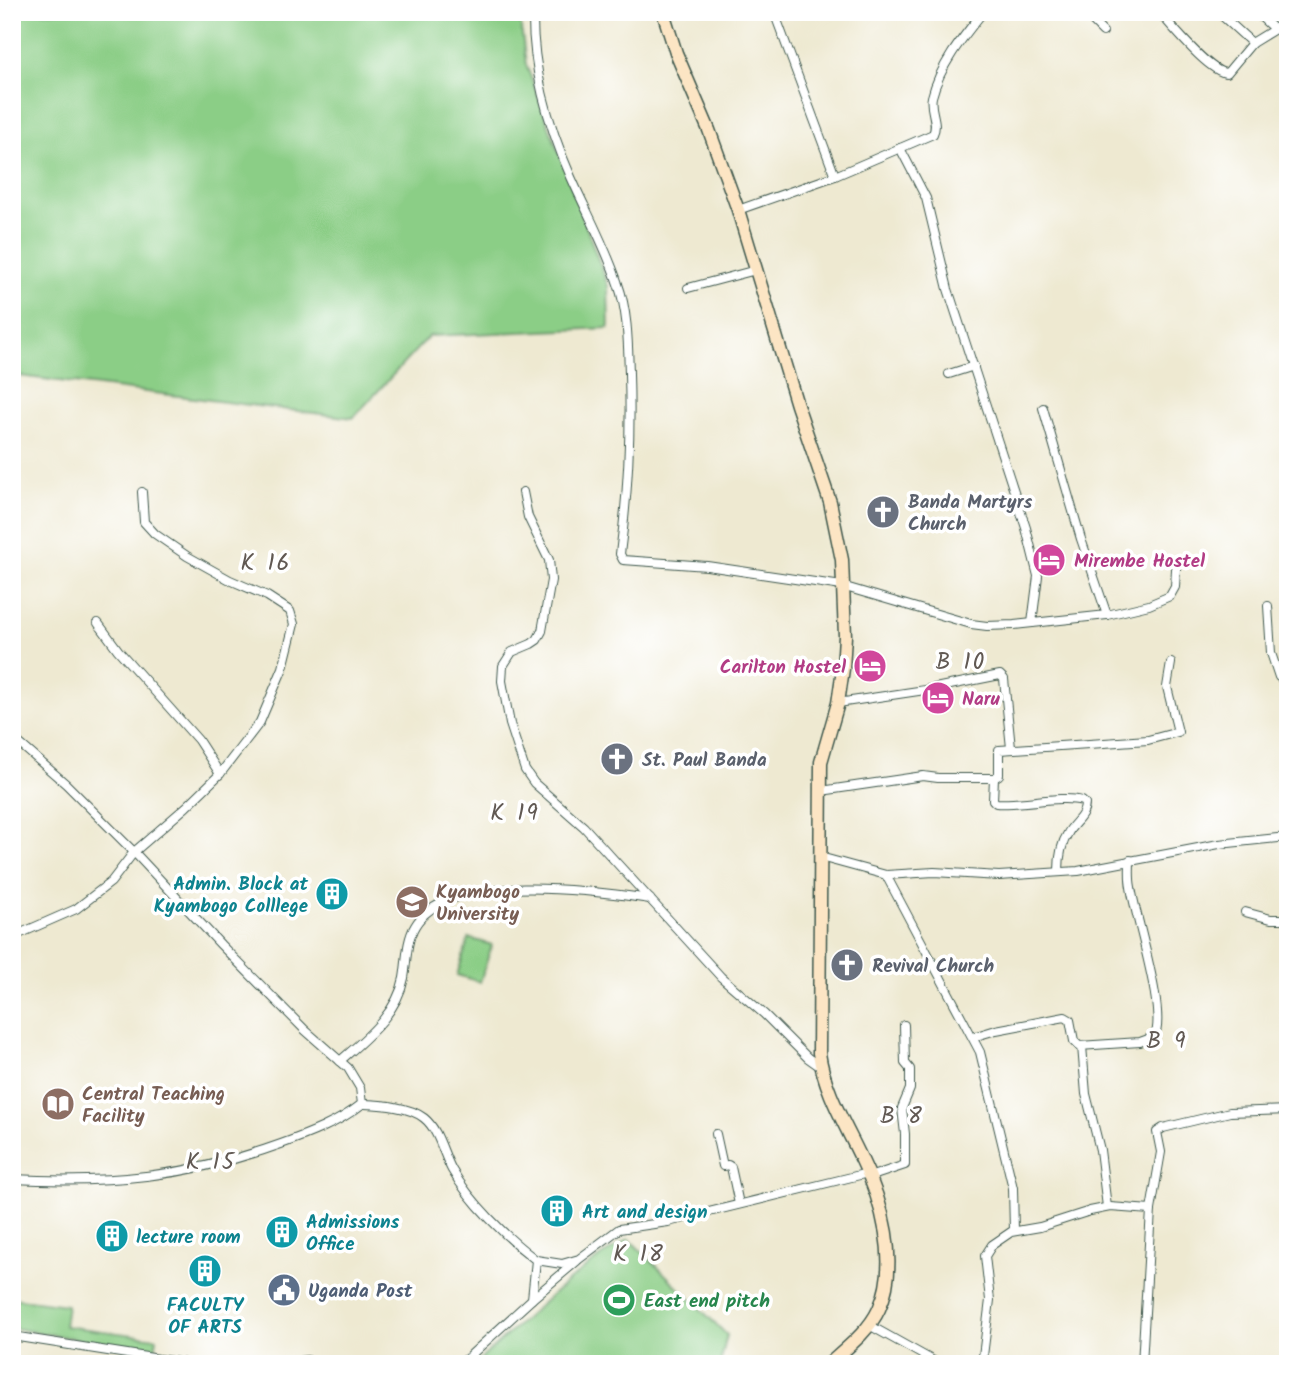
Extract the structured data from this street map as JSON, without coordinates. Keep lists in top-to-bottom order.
{
  "districts": [
    "K 16",
    "B 10",
    "K 19",
    "B 9",
    "B 8",
    "K 15",
    "K 18"
  ],
  "places": {
    "church": ["Banda Martyrs Church", "St. Paul Banda", "Revival Church"],
    "hotel": ["Mirembe Hostel", "Carilton Hostel", "Naru"],
    "building": [
      "Admin. Block at Kyambogo Colllege",
      "Art and design",
      "Admissions Office",
      "lecture room",
      "FACULTY OF ARTS"
    ],
    "school or university": ["Kyambogo University"],
    "library": ["Central Teaching Facility"],
    "public building": ["Uganda Post"],
    "sports": ["East end pitch"]
  }
}
